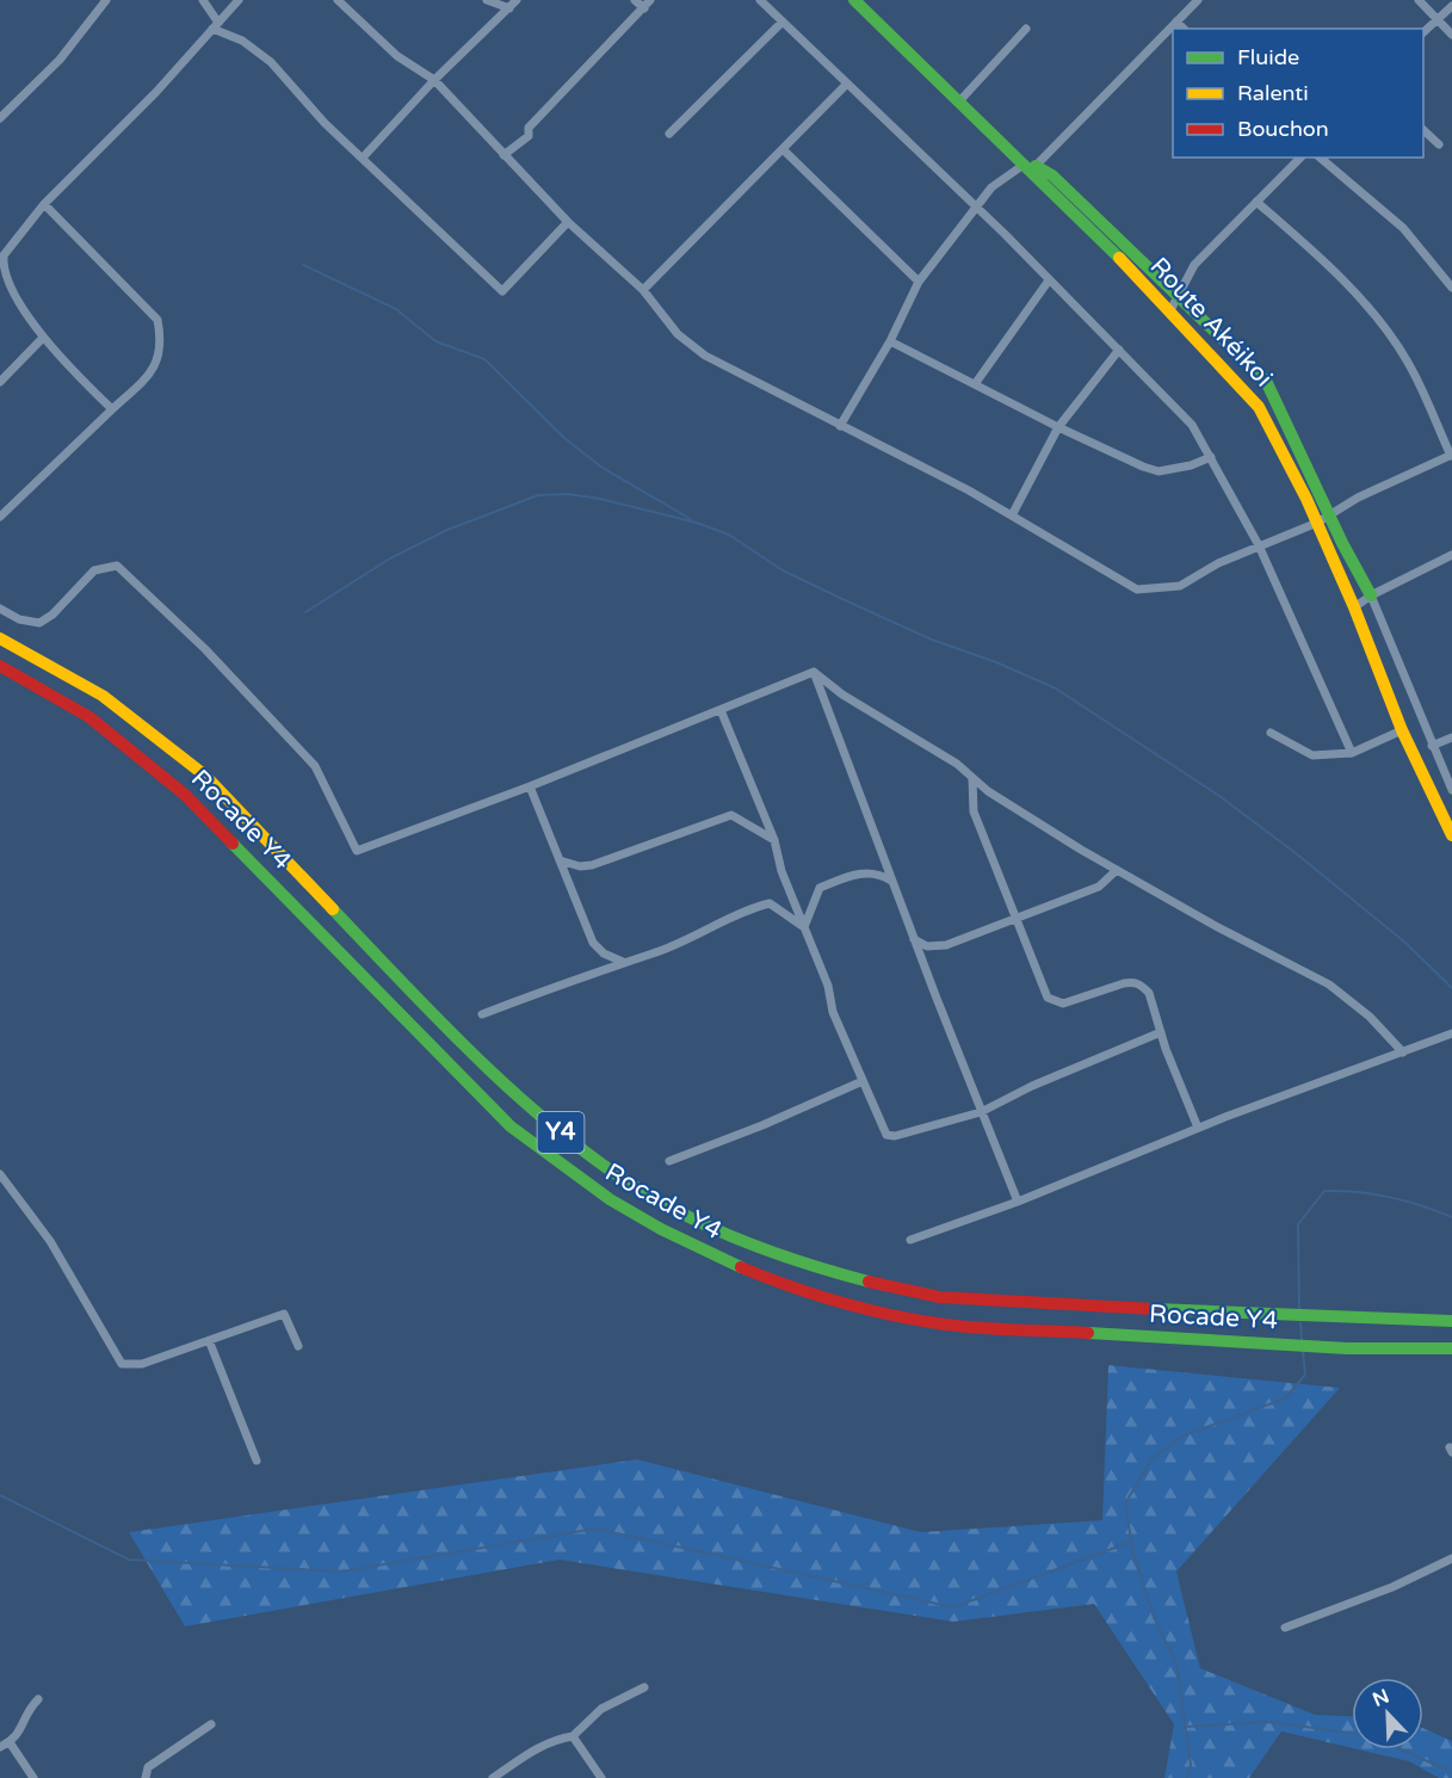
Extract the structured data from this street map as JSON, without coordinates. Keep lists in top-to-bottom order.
{
  "streets": {
    "main road": ["Route Akéikoi", "Rocade Y4", "Y4"]
  },
  "legend": ["Fluide", "Ralenti", "Bouchon"],
  "north": "top left"
}
